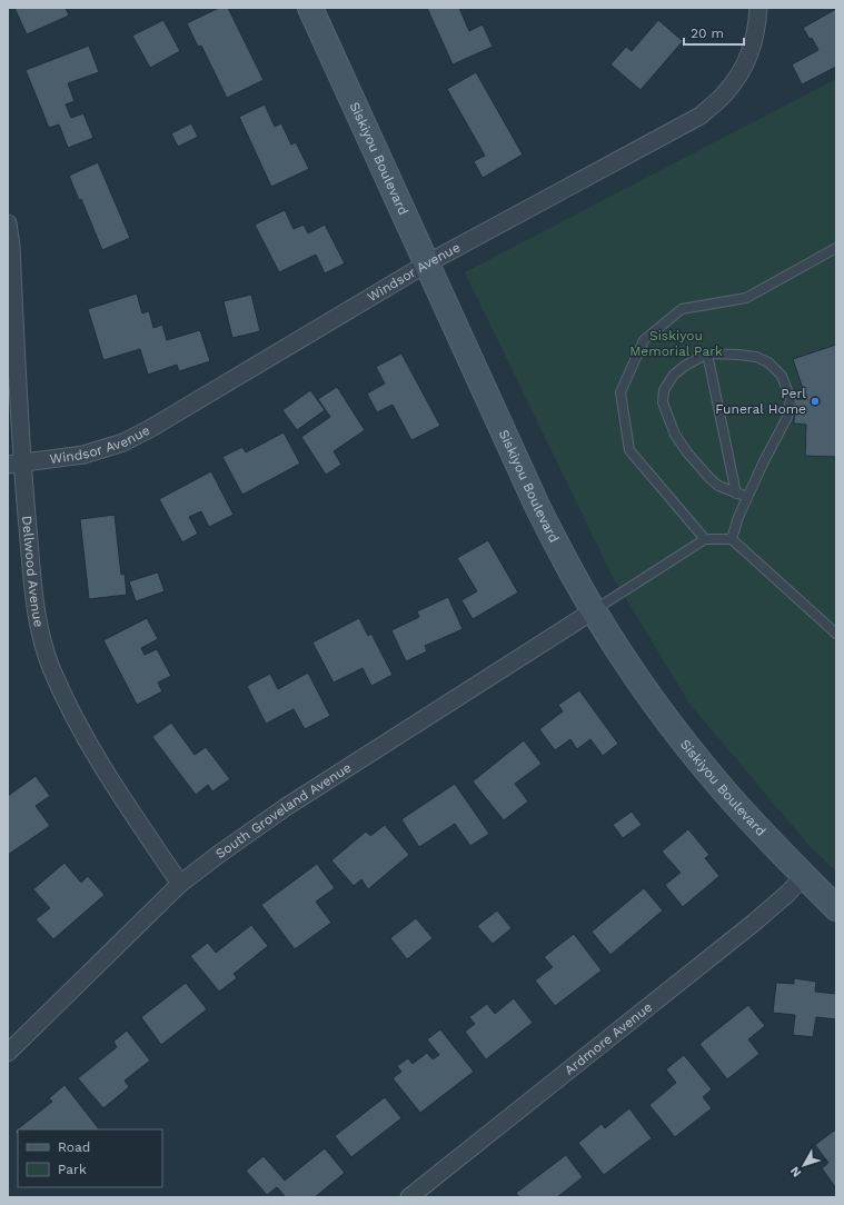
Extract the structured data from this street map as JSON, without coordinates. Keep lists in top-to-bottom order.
{
  "streets": {
    "street": [
      "Siskiyou Boulevard",
      "Windsor Avenue",
      "Dellwood Avenue",
      "South Groveland Avenue",
      "Ardmore Avenue"
    ]
  },
  "crossings": [
    ["Siskiyou Boulevard", "Windsor Avenue"],
    ["Siskiyou Boulevard", "South Groveland Avenue"],
    ["Siskiyou Boulevard", "Ardmore Avenue"],
    ["Windsor Avenue", "Dellwood Avenue"],
    ["Dellwood Avenue", "South Groveland Avenue"]
  ],
  "parks": ["Siskiyou Memorial Park"],
  "places": ["Perl Funeral Home"],
  "legend": ["Road", "Park"],
  "scale_bar": "20 m",
  "north": "bottom left"
}
